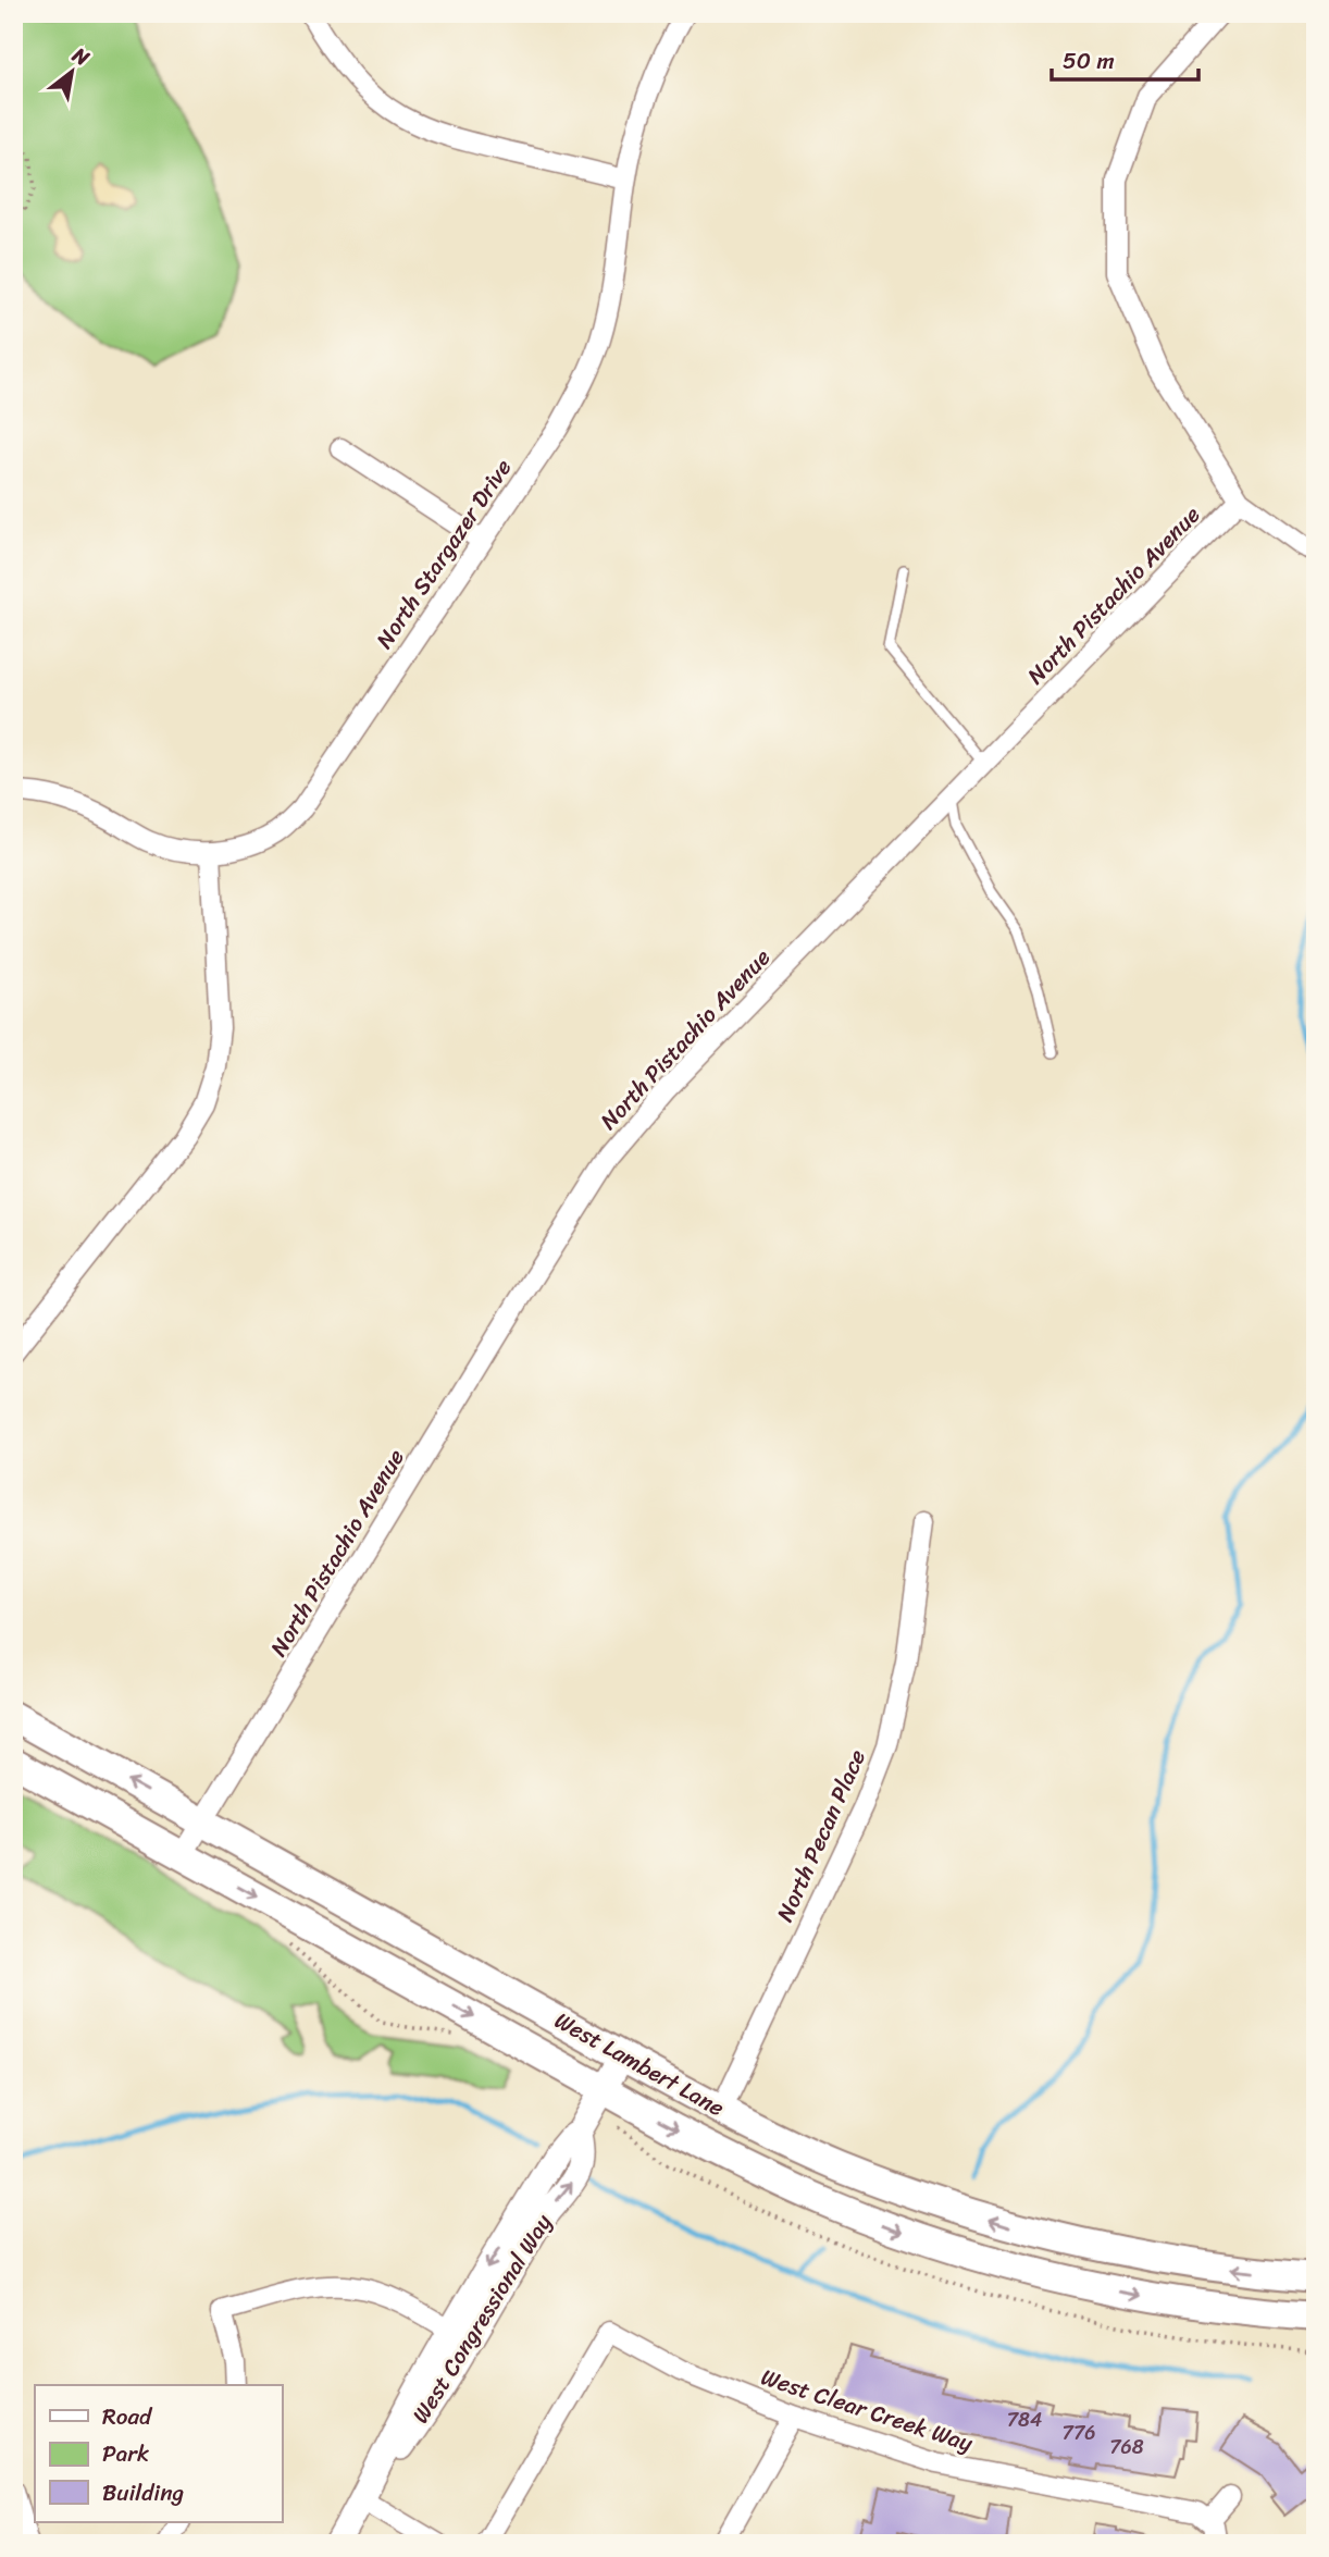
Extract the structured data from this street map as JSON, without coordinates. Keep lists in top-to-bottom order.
{
  "streets": {
    "main road": ["West Lambert Lane"],
    "street": [
      "North Stargazer Drive",
      "North Pistachio Avenue",
      "North Pecan Place",
      "West Congressional Way",
      "West Clear Creek Way"
    ]
  },
  "crossings": [
    ["North Pistachio Avenue", "West Lambert Lane"],
    ["North Pecan Place", "West Lambert Lane"],
    ["West Lambert Lane", "West Congressional Way"]
  ],
  "house_numbers": ["784", "776", "768"],
  "legend": ["Road", "Park", "Building"],
  "scale_bar": "50 m",
  "north": "top right"
}
